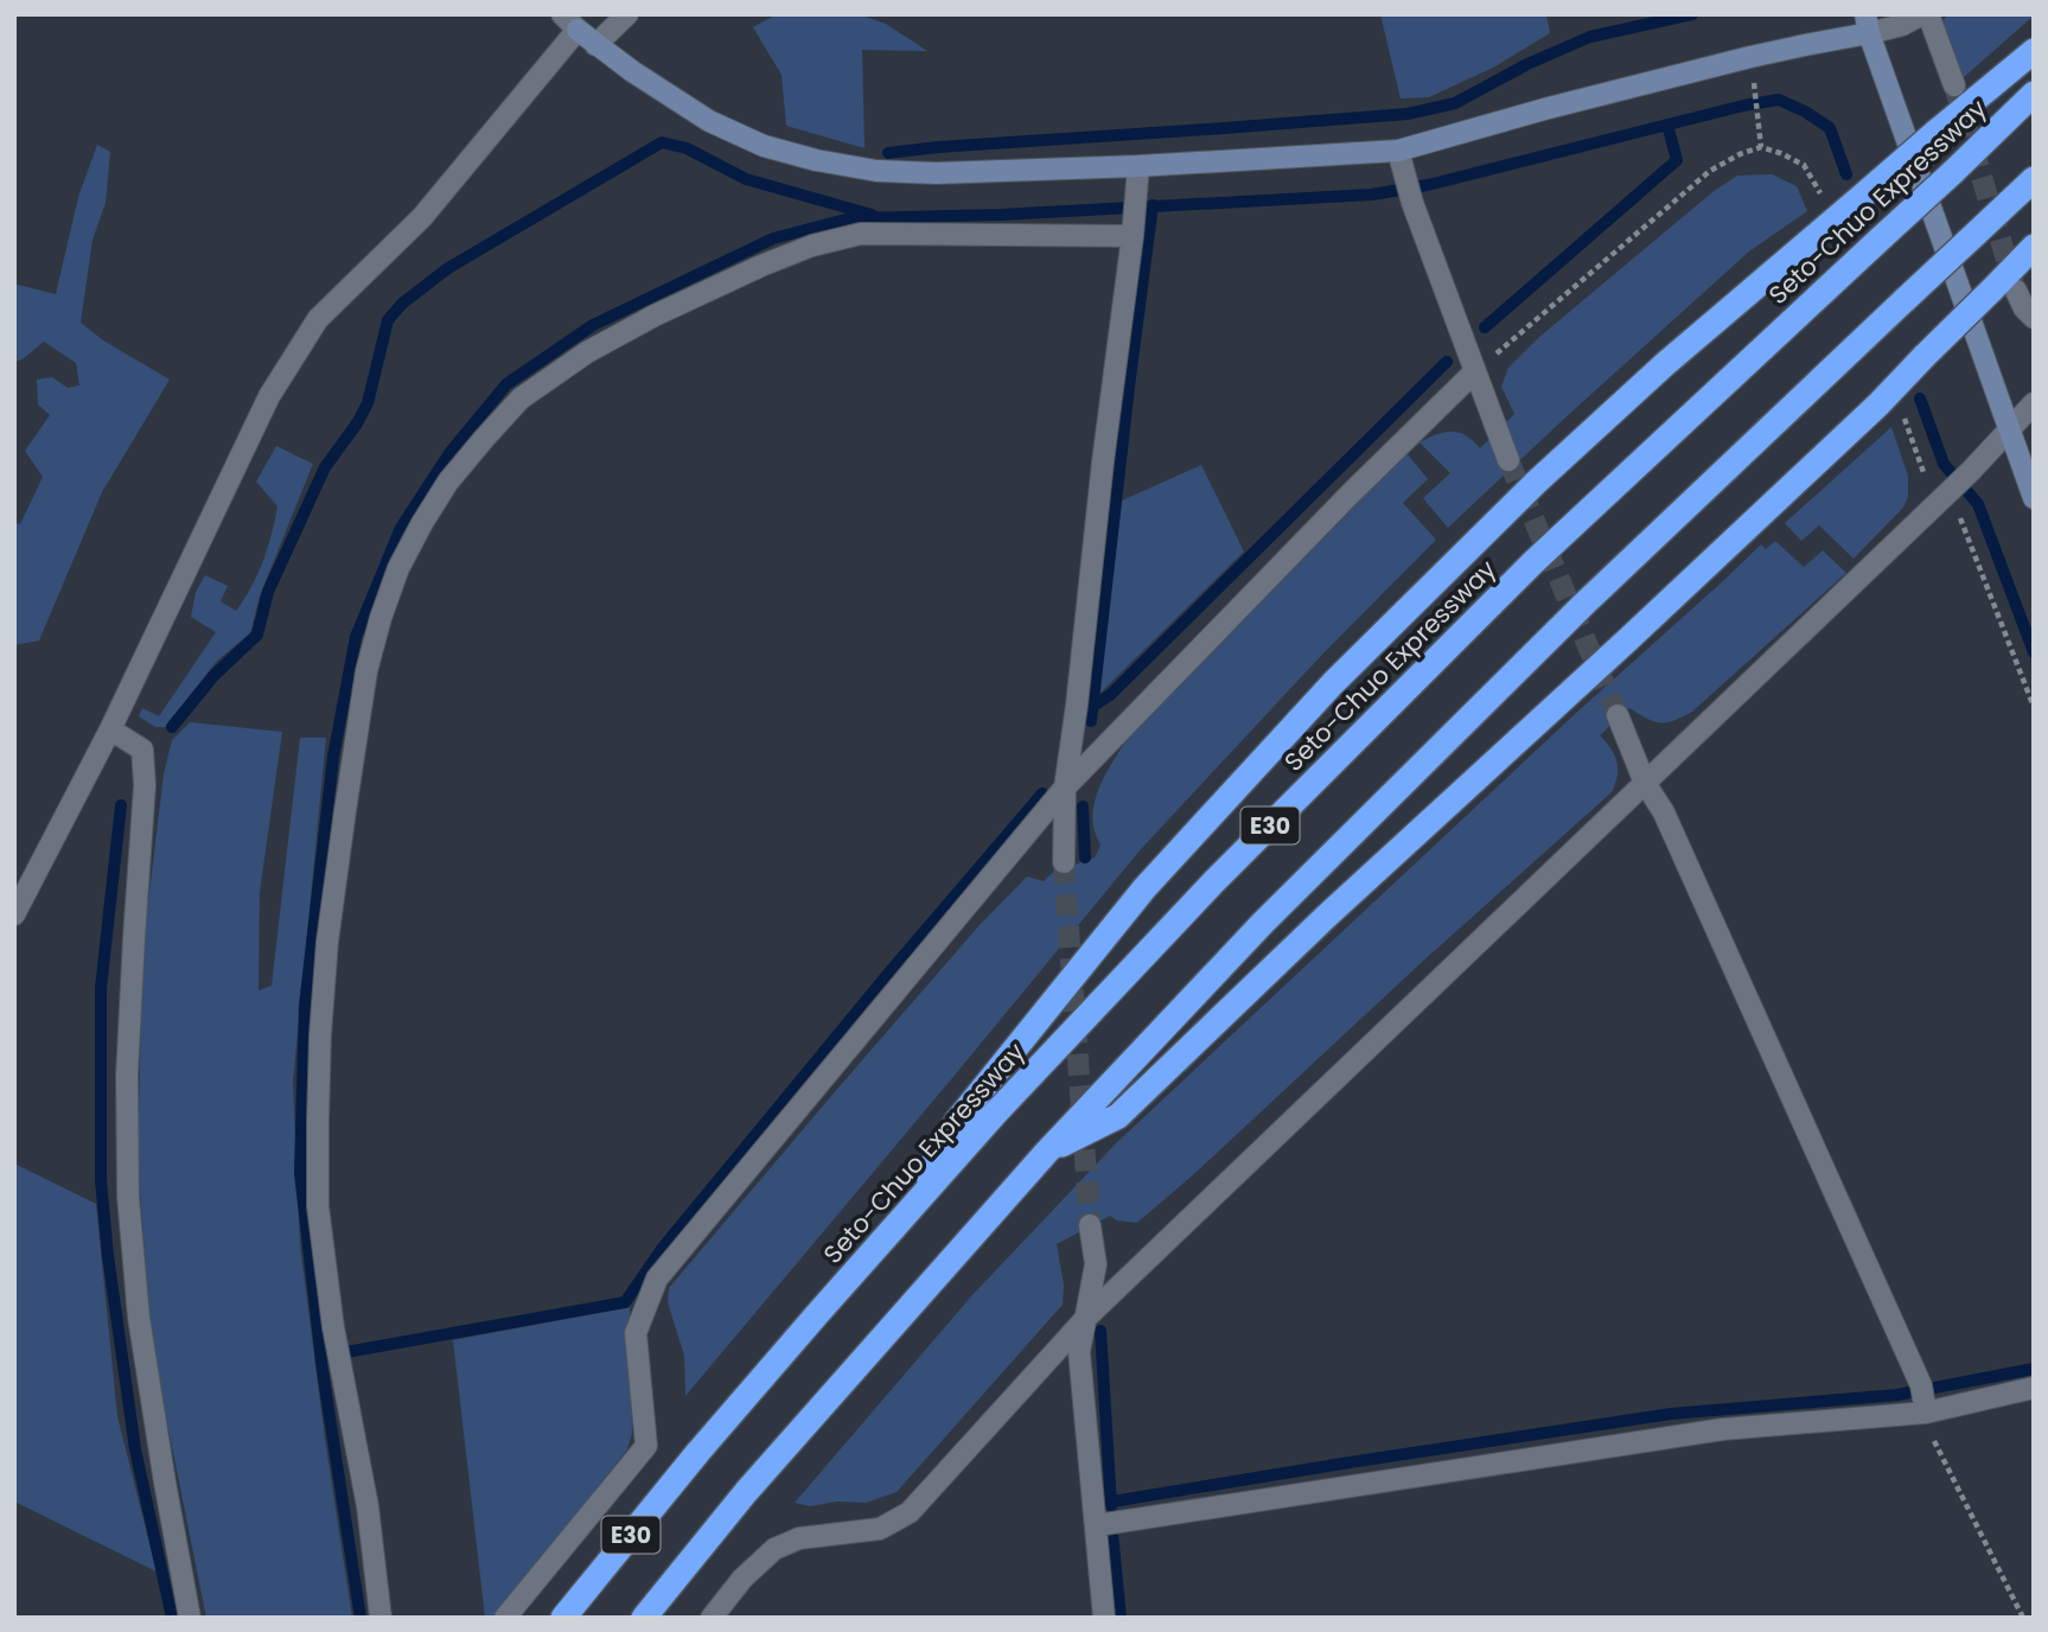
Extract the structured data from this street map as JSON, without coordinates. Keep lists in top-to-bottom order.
{
  "streets": {
    "highway": ["Seto-Chuo Expressway", "E30"]
  }
}
